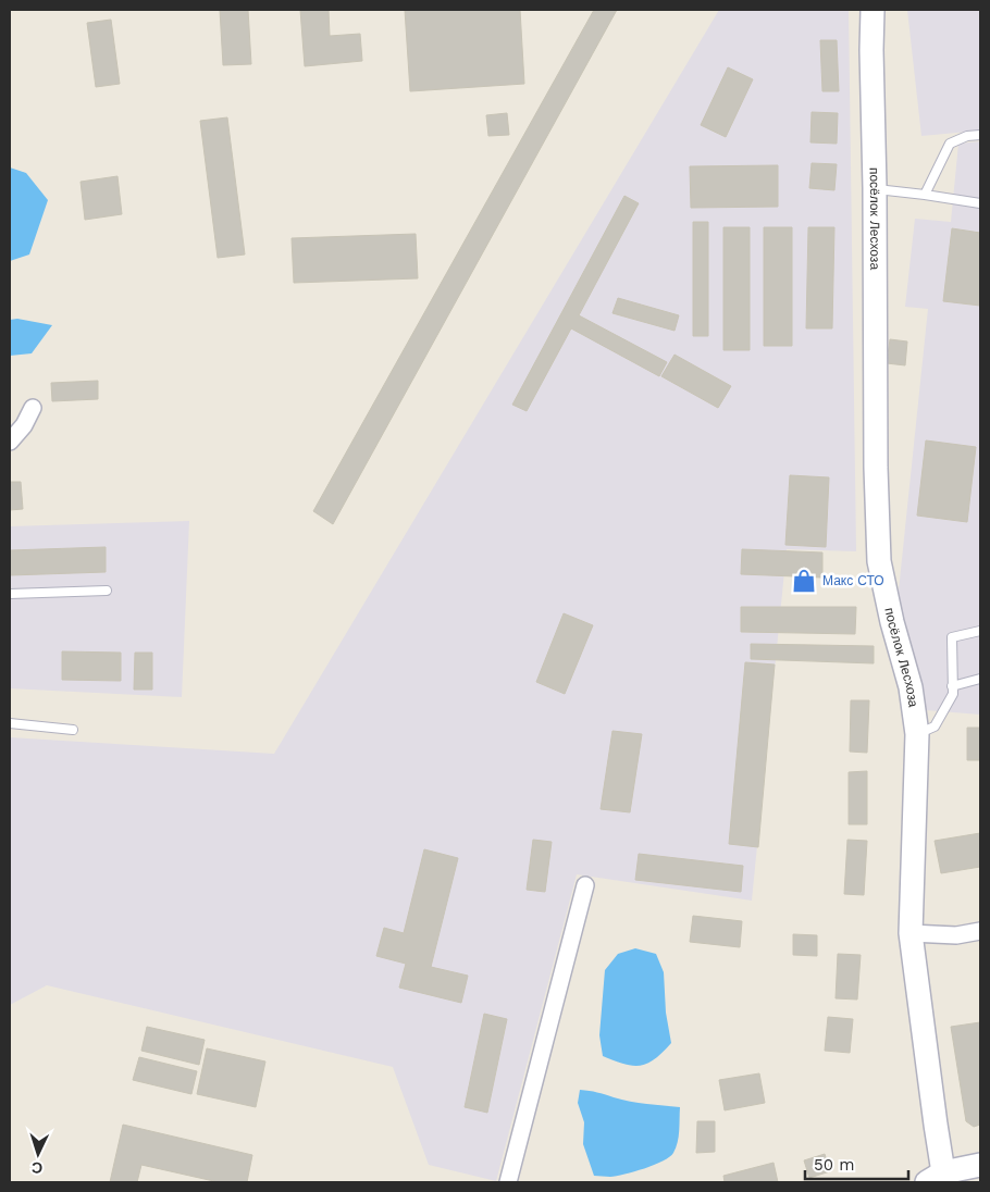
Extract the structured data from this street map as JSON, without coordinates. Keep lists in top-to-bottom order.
{
  "streets": {
    "street": ["посёлок Лесхоза"]
  },
  "places": {
    "shop": ["Макс СТО"]
  },
  "scale_bar": "50 m",
  "north": "bottom"
}
